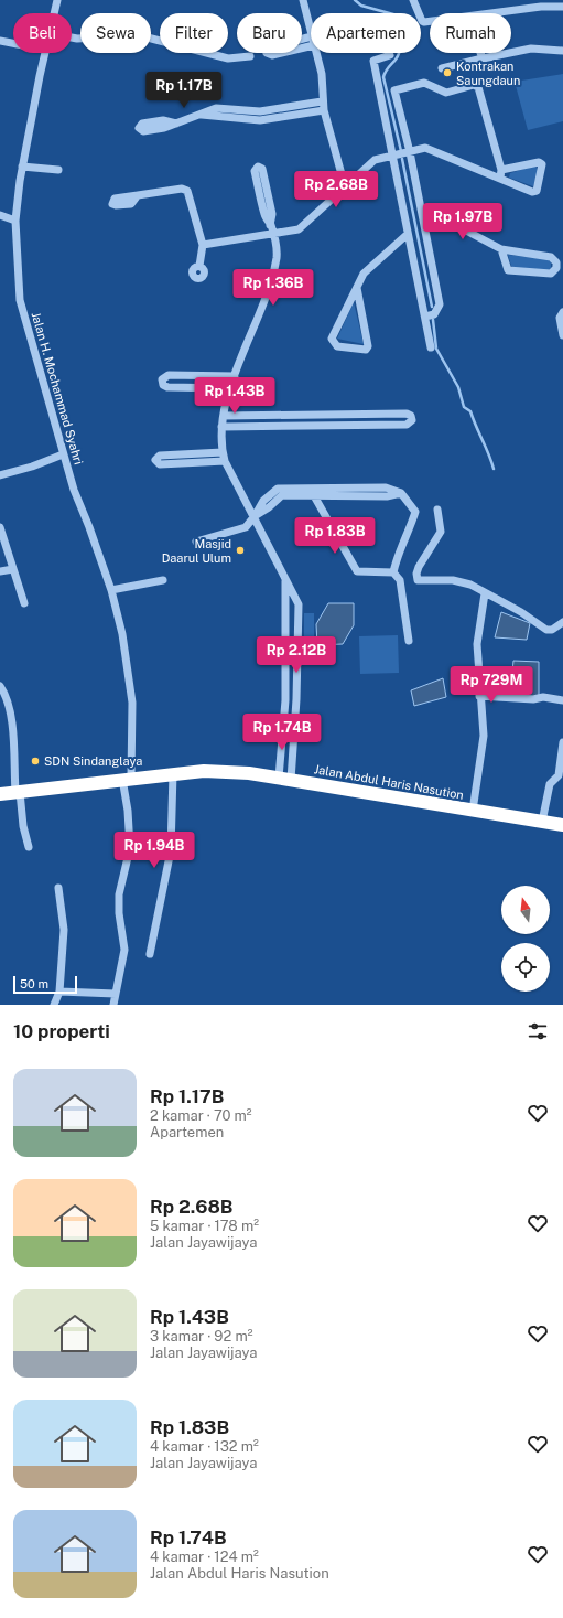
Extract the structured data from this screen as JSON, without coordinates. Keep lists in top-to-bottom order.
{
  "streets": {
    "highway": ["Jalan Abdul Haris Nasution"],
    "street": ["Jalan H. Mochammad Syahri"]
  },
  "crossings": [
    ["Jalan H. Mochammad Syahri", "Jalan Abdul Haris Nasution"]
  ],
  "places": ["Kontrakan Saungdaun", "Masjid Daarul Ulum", "SDN Sindanglaya"],
  "scale_bar": "50 m",
  "north": "top",
  "page": {
    "chip": [
      "Beli",
      "Sewa",
      "Filter",
      "Baru",
      "Apartemen",
      "Rumah"
    ],
    "price": [
      "Rp 1.17B",
      "Rp 2.68B",
      "Rp 1.97B",
      "Rp 1.36B",
      "Rp 1.43B",
      "Rp 1.83B",
      "Rp 2.12B",
      "Rp 729M",
      "Rp 1.74B",
      "Rp 1.94B"
    ],
    "scale": "50 m",
    "heading": "10 properti",
    "list": [
      {
        "name": "Rp 1.17B",
        "note": "2 kamar · 70 m² · Apartemen"
      },
      {
        "name": "Rp 2.68B",
        "note": "5 kamar · 178 m² · Jalan Jayawijaya"
      },
      {
        "name": "Rp 1.43B",
        "note": "3 kamar · 92 m² · Jalan Jayawijaya"
      },
      {
        "name": "Rp 1.83B",
        "note": "4 kamar · 132 m² · Jalan Jayawijaya"
      },
      {
        "name": "Rp 1.74B",
        "note": "4 kamar · 124 m² · Jalan Abdul Haris Nasution"
      }
    ]
  }
}
